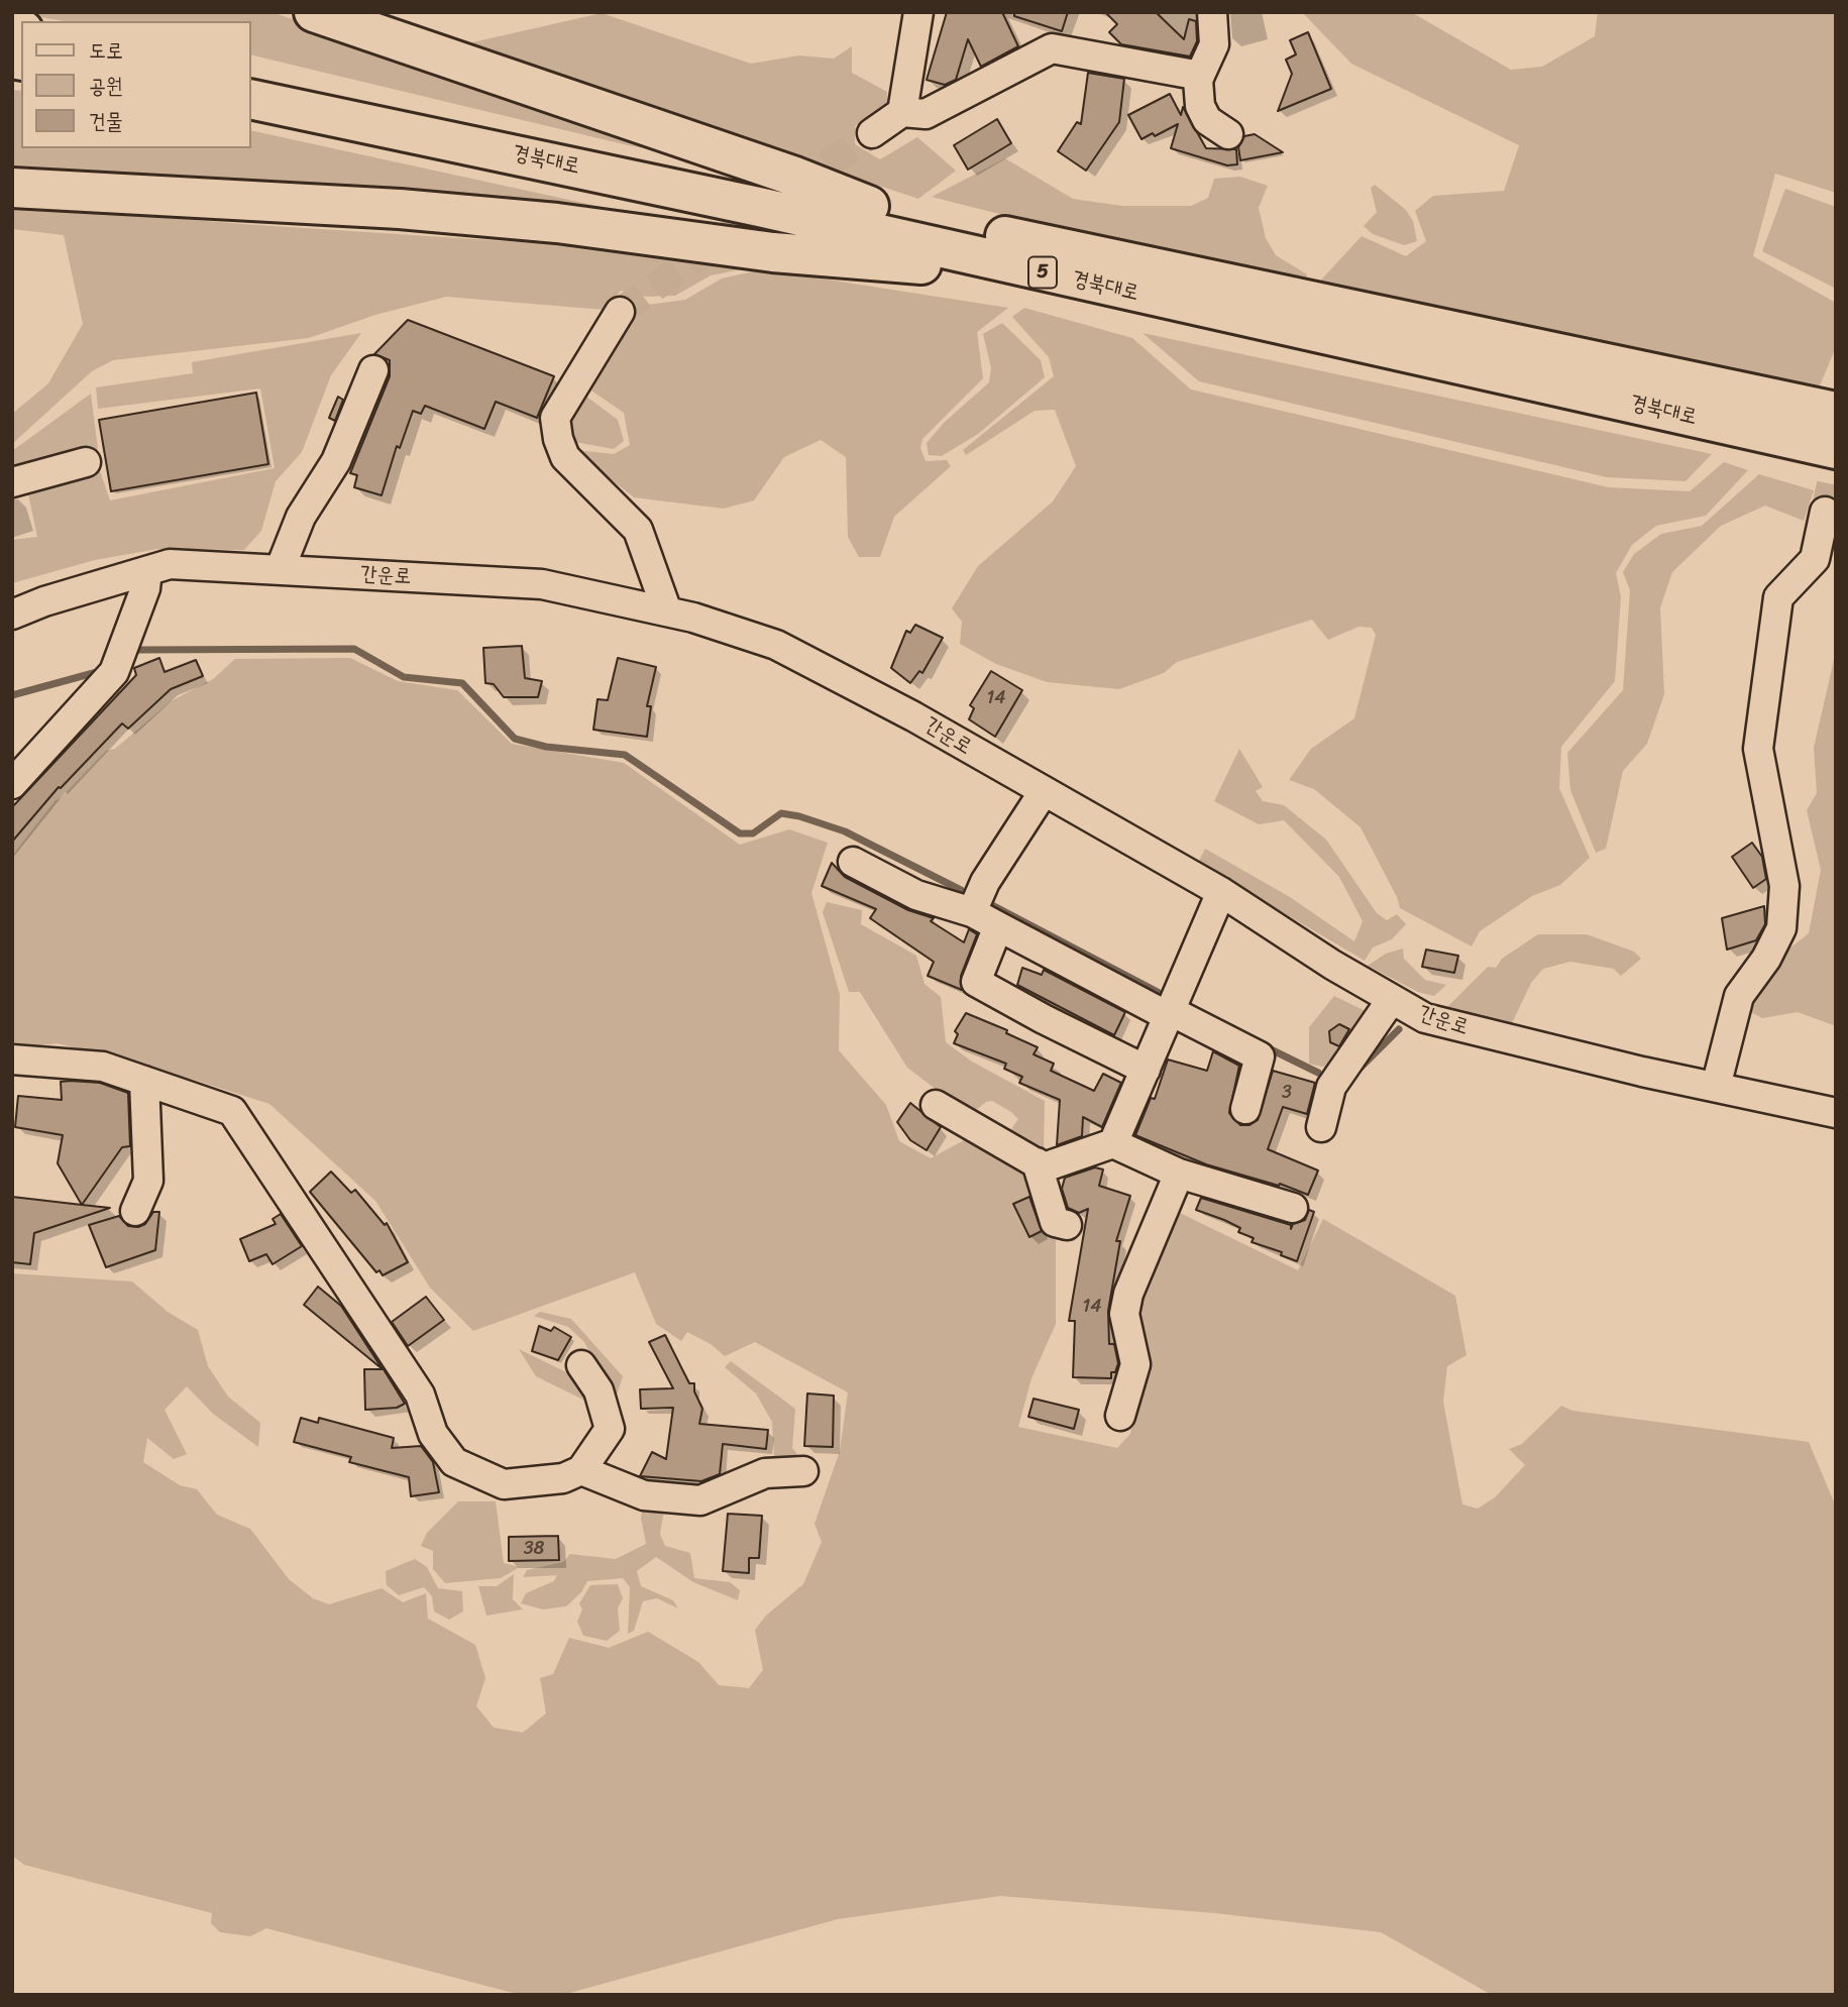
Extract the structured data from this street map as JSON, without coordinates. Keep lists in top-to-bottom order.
{
  "streets": {
    "highway": ["경북대로", "5"],
    "street": ["간운로"]
  },
  "house_numbers": [
    "14",
    "3",
    "14",
    "38"
  ],
  "legend": ["도로", "공원", "건물"]
}
